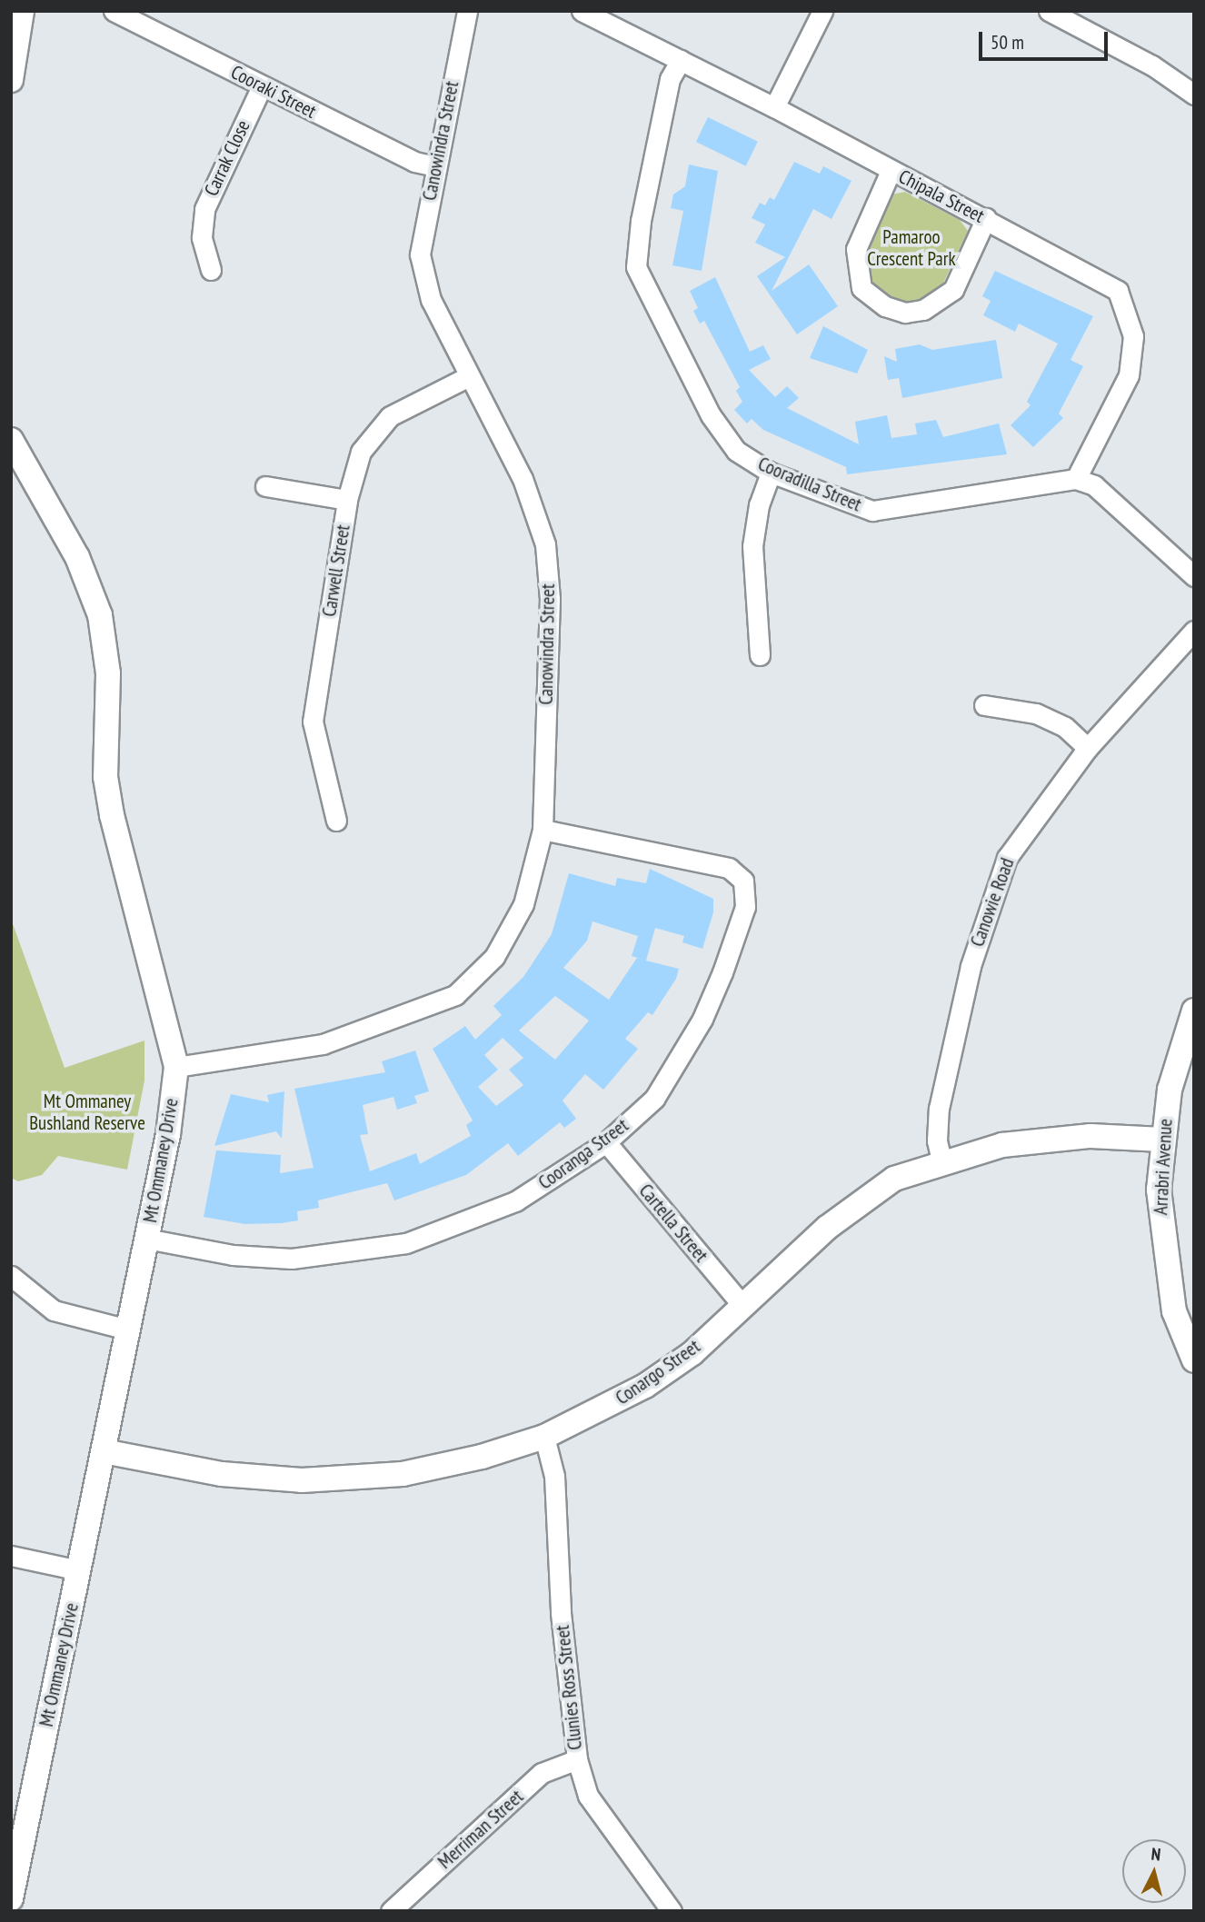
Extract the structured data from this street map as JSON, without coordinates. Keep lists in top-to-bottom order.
{
  "streets": {
    "street": [
      "Cooraki Street",
      "Canowindra Street",
      "Carrak Close",
      "Chipala Street",
      "Cooradilla Street",
      "Carwell Street",
      "Canowie Road",
      "Cooranga Street",
      "Mt Ommaney Drive",
      "Arrabri Avenue",
      "Cartella Street",
      "Conargo Street",
      "Clunies Ross Street",
      "Merriman Street"
    ]
  },
  "crossings": [
    ["Cooraki Street", "Canowindra Street"],
    ["Cooraki Street", "Carrak Close"],
    ["Canowindra Street", "Carwell Street"],
    ["Canowindra Street", "Cooranga Street"],
    ["Canowindra Street", "Mt Ommaney Drive"],
    ["Chipala Street", "Cooradilla Street"],
    ["Canowie Road", "Conargo Street"],
    ["Cooranga Street", "Mt Ommaney Drive"],
    ["Cooranga Street", "Cartella Street"],
    ["Mt Ommaney Drive", "Conargo Street"],
    ["Arrabri Avenue", "Conargo Street"],
    ["Cartella Street", "Conargo Street"],
    ["Conargo Street", "Clunies Ross Street"],
    ["Clunies Ross Street", "Merriman Street"]
  ],
  "parks": ["Pamaroo Crescent Park", "Mt Ommaney Bushland Reserve"],
  "scale_bar": "50 m",
  "north": "top"
}
